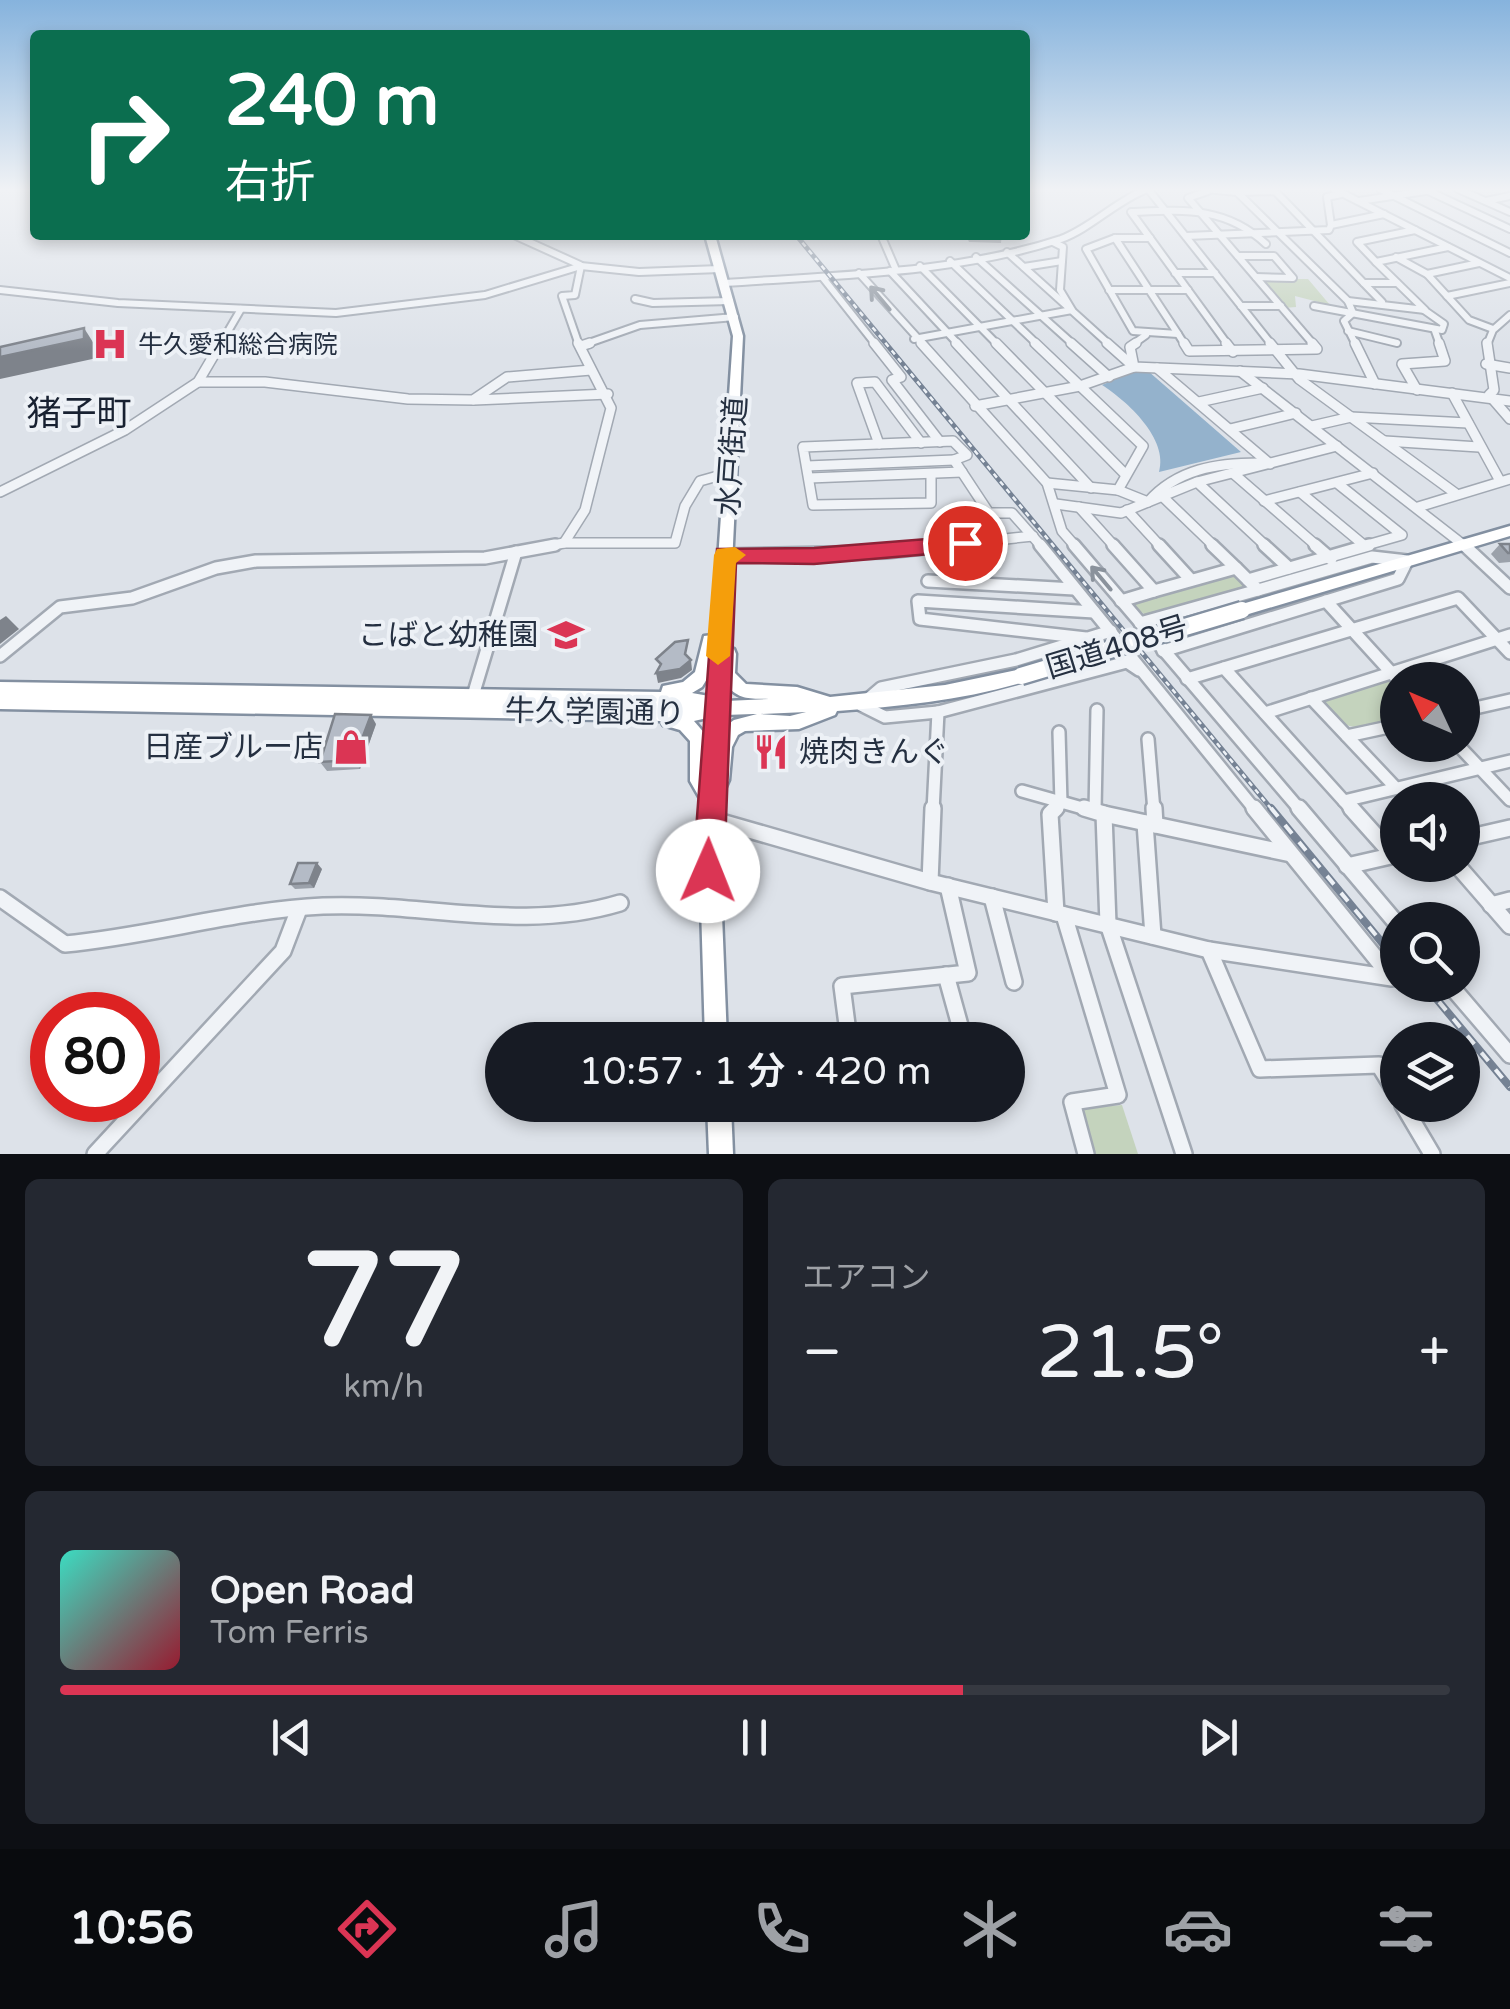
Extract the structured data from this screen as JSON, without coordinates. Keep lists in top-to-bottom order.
{
  "streets": {
    "highway": ["水戸街道", "国道408号", "牛久学園通り"]
  },
  "crossings": [
    ["水戸街道", "国道408号"],
    ["水戸街道", "牛久学園通り"],
    ["国道408号", "牛久学園通り"]
  ],
  "districts": ["猪子町"],
  "places": {
    "hospital": ["牛久愛和総合病院"],
    "school or university": ["こばと幼稚園"],
    "shop": ["日産ブルー店"],
    "restaurant": ["焼肉きんぐ"]
  },
  "north": "top left",
  "page": {
    "turn": ["240 m", "右折"],
    "limit": "80",
    "trip": "10:57 · 1 分 · 420 m",
    "tile": [
      ["77", "km/h"],
      "エアコン"
    ],
    "heat": ["−", "21.5°", "+"],
    "song": ["Open Road", "Tom Ferris"],
    "tabs": "10:56"
  }
}
